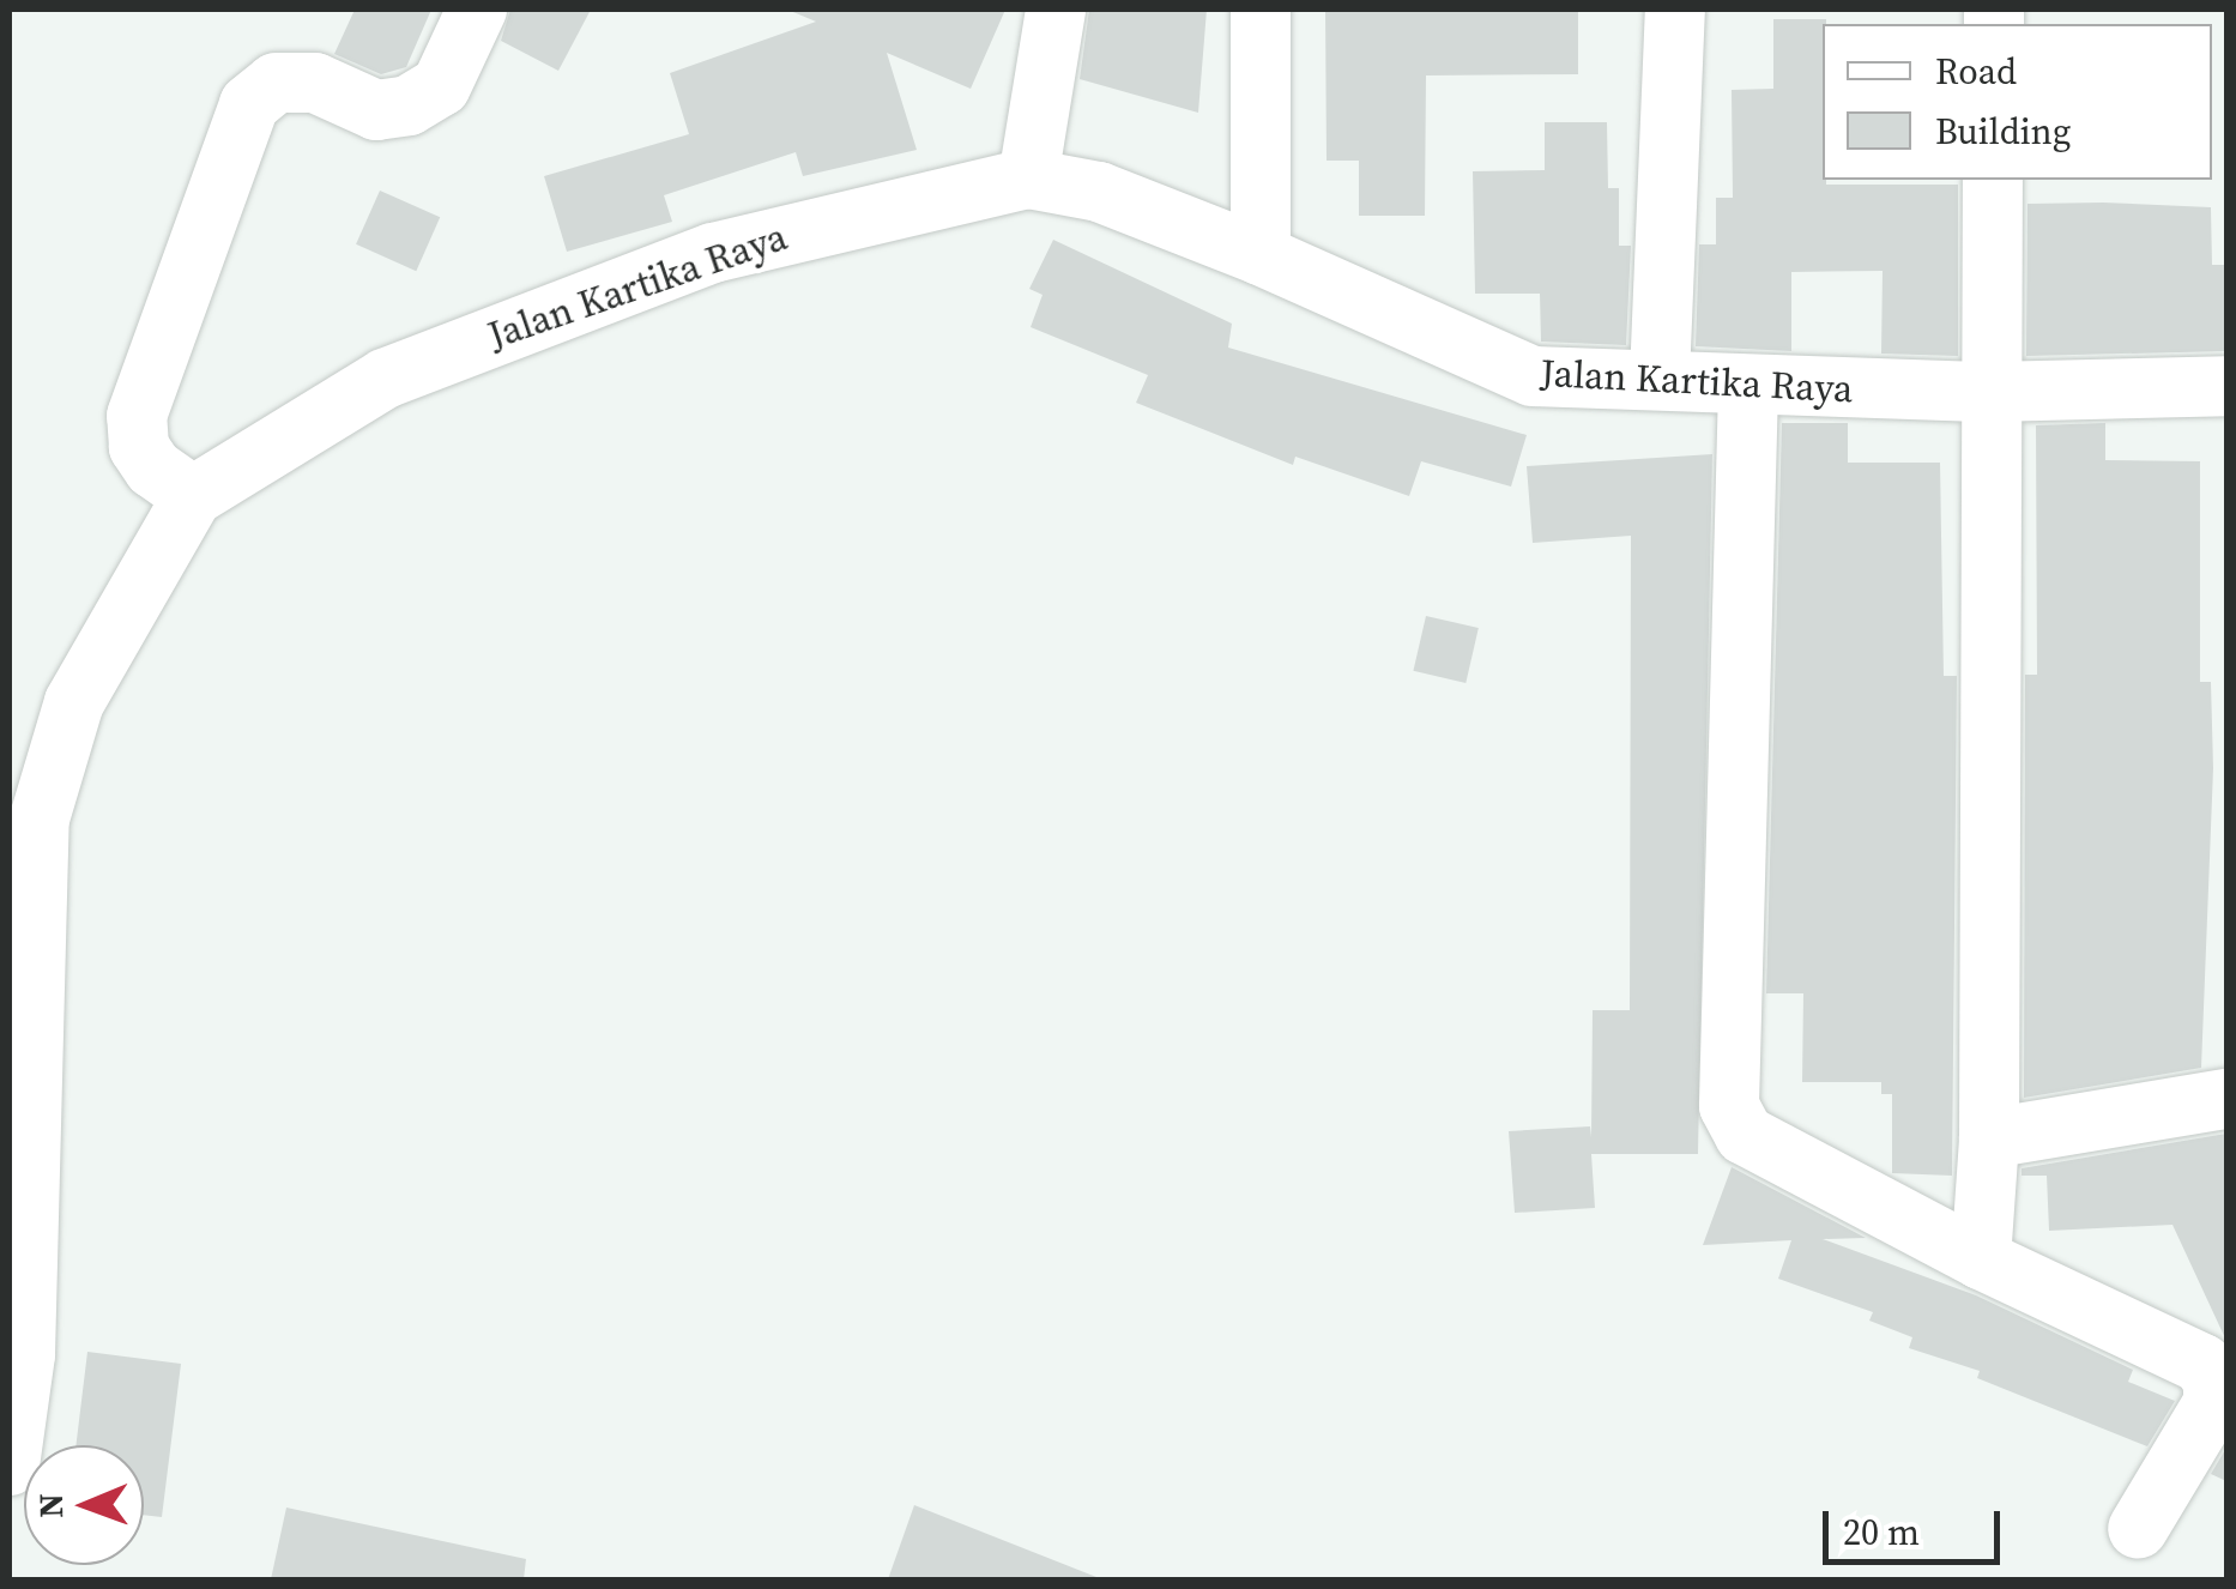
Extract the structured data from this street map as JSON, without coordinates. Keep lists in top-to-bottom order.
{
  "streets": {
    "street": ["Jalan Kartika Raya"]
  },
  "legend": ["Road", "Building"],
  "scale_bar": "20 m",
  "north": "left"
}
